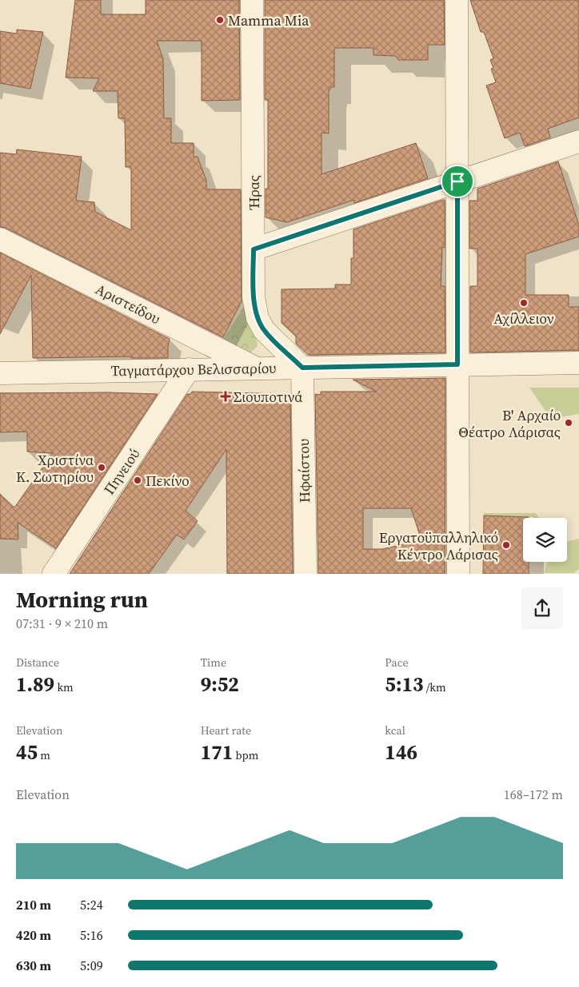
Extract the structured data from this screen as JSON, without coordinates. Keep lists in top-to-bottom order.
{
  "streets": {
    "street": [
      "Ήρας",
      "Αριστείδου",
      "Ταγματάρχου Βελισσαρίου",
      "Ηφαίστου",
      "Πηνειού"
    ]
  },
  "crossings": [
    ["Ήρας", "Ταγματάρχου Βελισσαρίου"],
    ["Ήρας", "Ηφαίστου"],
    ["Αριστείδου", "Ταγματάρχου Βελισσαρίου"],
    ["Ταγματάρχου Βελισσαρίου", "Ηφαίστου"],
    ["Ταγματάρχου Βελισσαρίου", "Πηνειού"]
  ],
  "places": {
    "other": [
      "Mamma Mia",
      "Αχίλλειον",
      "Β' Αρχαίο Θέατρο Λάρισας",
      "Χριστίνα Κ. Σωτηρίου",
      "Πεκίνο",
      "Εργατοϋπαλληλικό Κέντρο Λάρισας"
    ],
    "health": ["Σιουποτινά"]
  },
  "page": {
    "heading": ["Morning run", "07:31 · 9 × 210 m"],
    "stats": [
      ["Distance", "1.89 km"],
      ["Time", "9:52"],
      ["Pace", "5:13 /km"],
      ["Elevation", "45 m"],
      ["Heart rate", "171 bpm"],
      ["kcal", "146"]
    ],
    "chart": ["Elevation", "168–172 m"],
    "list": [
      {
        "name": "210 m",
        "note": "5:24"
      },
      {
        "name": "420 m",
        "note": "5:16"
      },
      {
        "name": "630 m",
        "note": "5:09"
      }
    ]
  }
}
